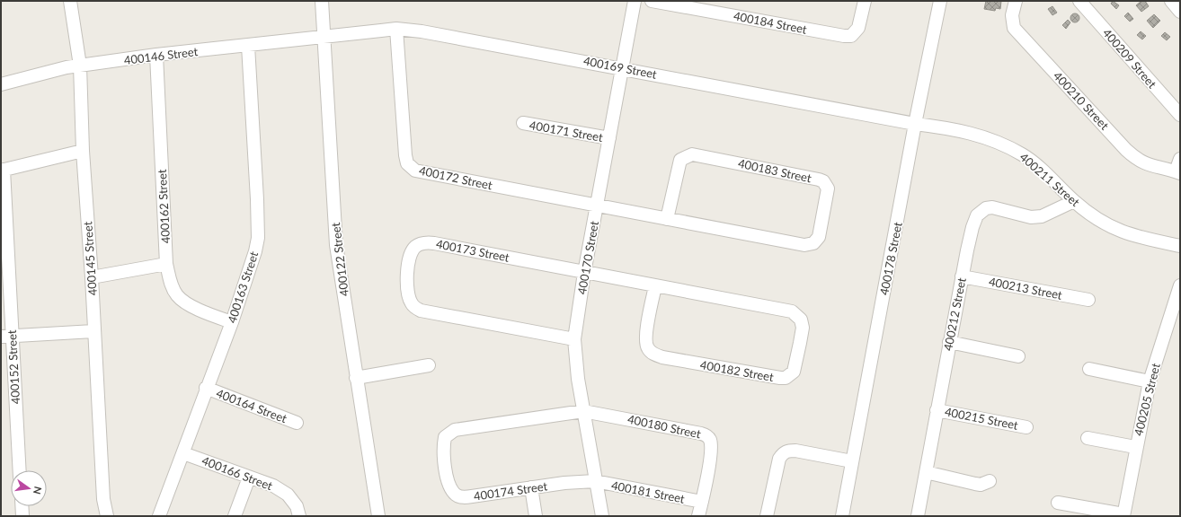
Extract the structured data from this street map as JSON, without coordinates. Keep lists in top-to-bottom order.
{
  "streets": {
    "street": [
      "400184 Street",
      "400146 Street",
      "400209 Street",
      "400169 Street",
      "400210 Street",
      "400171 Street",
      "400183 Street",
      "400172 Street",
      "400211 Street",
      "400162 Street",
      "400173 Street",
      "400170 Street",
      "400145 Street",
      "400178 Street",
      "400122 Street",
      "400163 Street",
      "400213 Street",
      "400212 Street",
      "400152 Street",
      "400182 Street",
      "400205 Street",
      "400164 Street",
      "400215 Street",
      "400180 Street",
      "400166 Street",
      "400174 Street",
      "400181 Street"
    ]
  },
  "crossings": [
    ["400146 Street", "400169 Street"],
    ["400146 Street", "400162 Street"],
    ["400146 Street", "400145 Street"],
    ["400146 Street", "400122 Street"],
    ["400146 Street", "400163 Street"],
    ["400169 Street", "400172 Street"],
    ["400169 Street", "400211 Street"],
    ["400169 Street", "400170 Street"],
    ["400169 Street", "400178 Street"],
    ["400169 Street", "400122 Street"],
    ["400171 Street", "400170 Street"],
    ["400183 Street", "400172 Street"],
    ["400183 Street", "400170 Street"],
    ["400172 Street", "400170 Street"],
    ["400211 Street", "400178 Street"],
    ["400211 Street", "400212 Street"],
    ["400162 Street", "400163 Street"],
    ["400173 Street", "400170 Street"],
    ["400173 Street", "400182 Street"],
    ["400170 Street", "400182 Street"],
    ["400170 Street", "400180 Street"],
    ["400170 Street", "400174 Street"],
    ["400170 Street", "400181 Street"],
    ["400163 Street", "400164 Street"],
    ["400163 Street", "400166 Street"],
    ["400213 Street", "400212 Street"],
    ["400212 Street", "400215 Street"],
    ["400180 Street", "400174 Street"],
    ["400180 Street", "400181 Street"],
    ["400174 Street", "400181 Street"]
  ],
  "north": "right"
}
